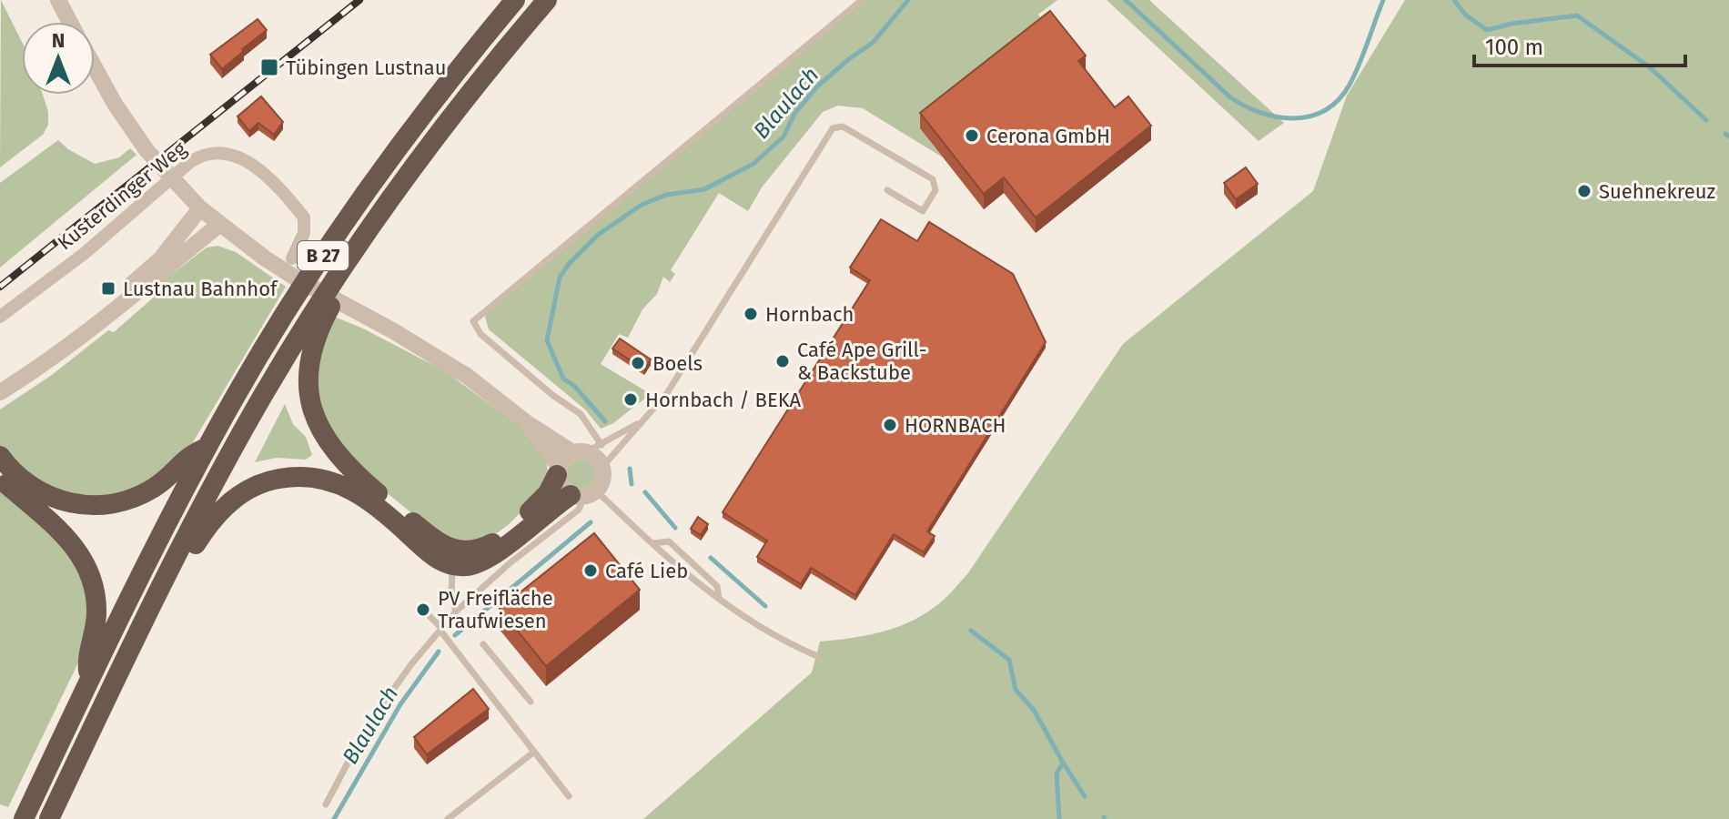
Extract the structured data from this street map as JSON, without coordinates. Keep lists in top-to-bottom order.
{
  "streets": {
    "highway": ["B 27"],
    "street": ["Kusterdinger Weg"]
  },
  "water": ["Blaulach"],
  "places": {
    "transit": ["Tübingen Lustnau", "Lustnau Bahnhof"],
    "other": [
      "Cerona GmbH",
      "Suehnekreuz",
      "Hornbach",
      "Café Ape Grill- & Backstube",
      "Boels",
      "Hornbach / BEKA",
      "HORNBACH",
      "Café Lieb",
      "PV Freifläche Traufwiesen"
    ]
  },
  "scale_bar": "100 m",
  "north": "top"
}
